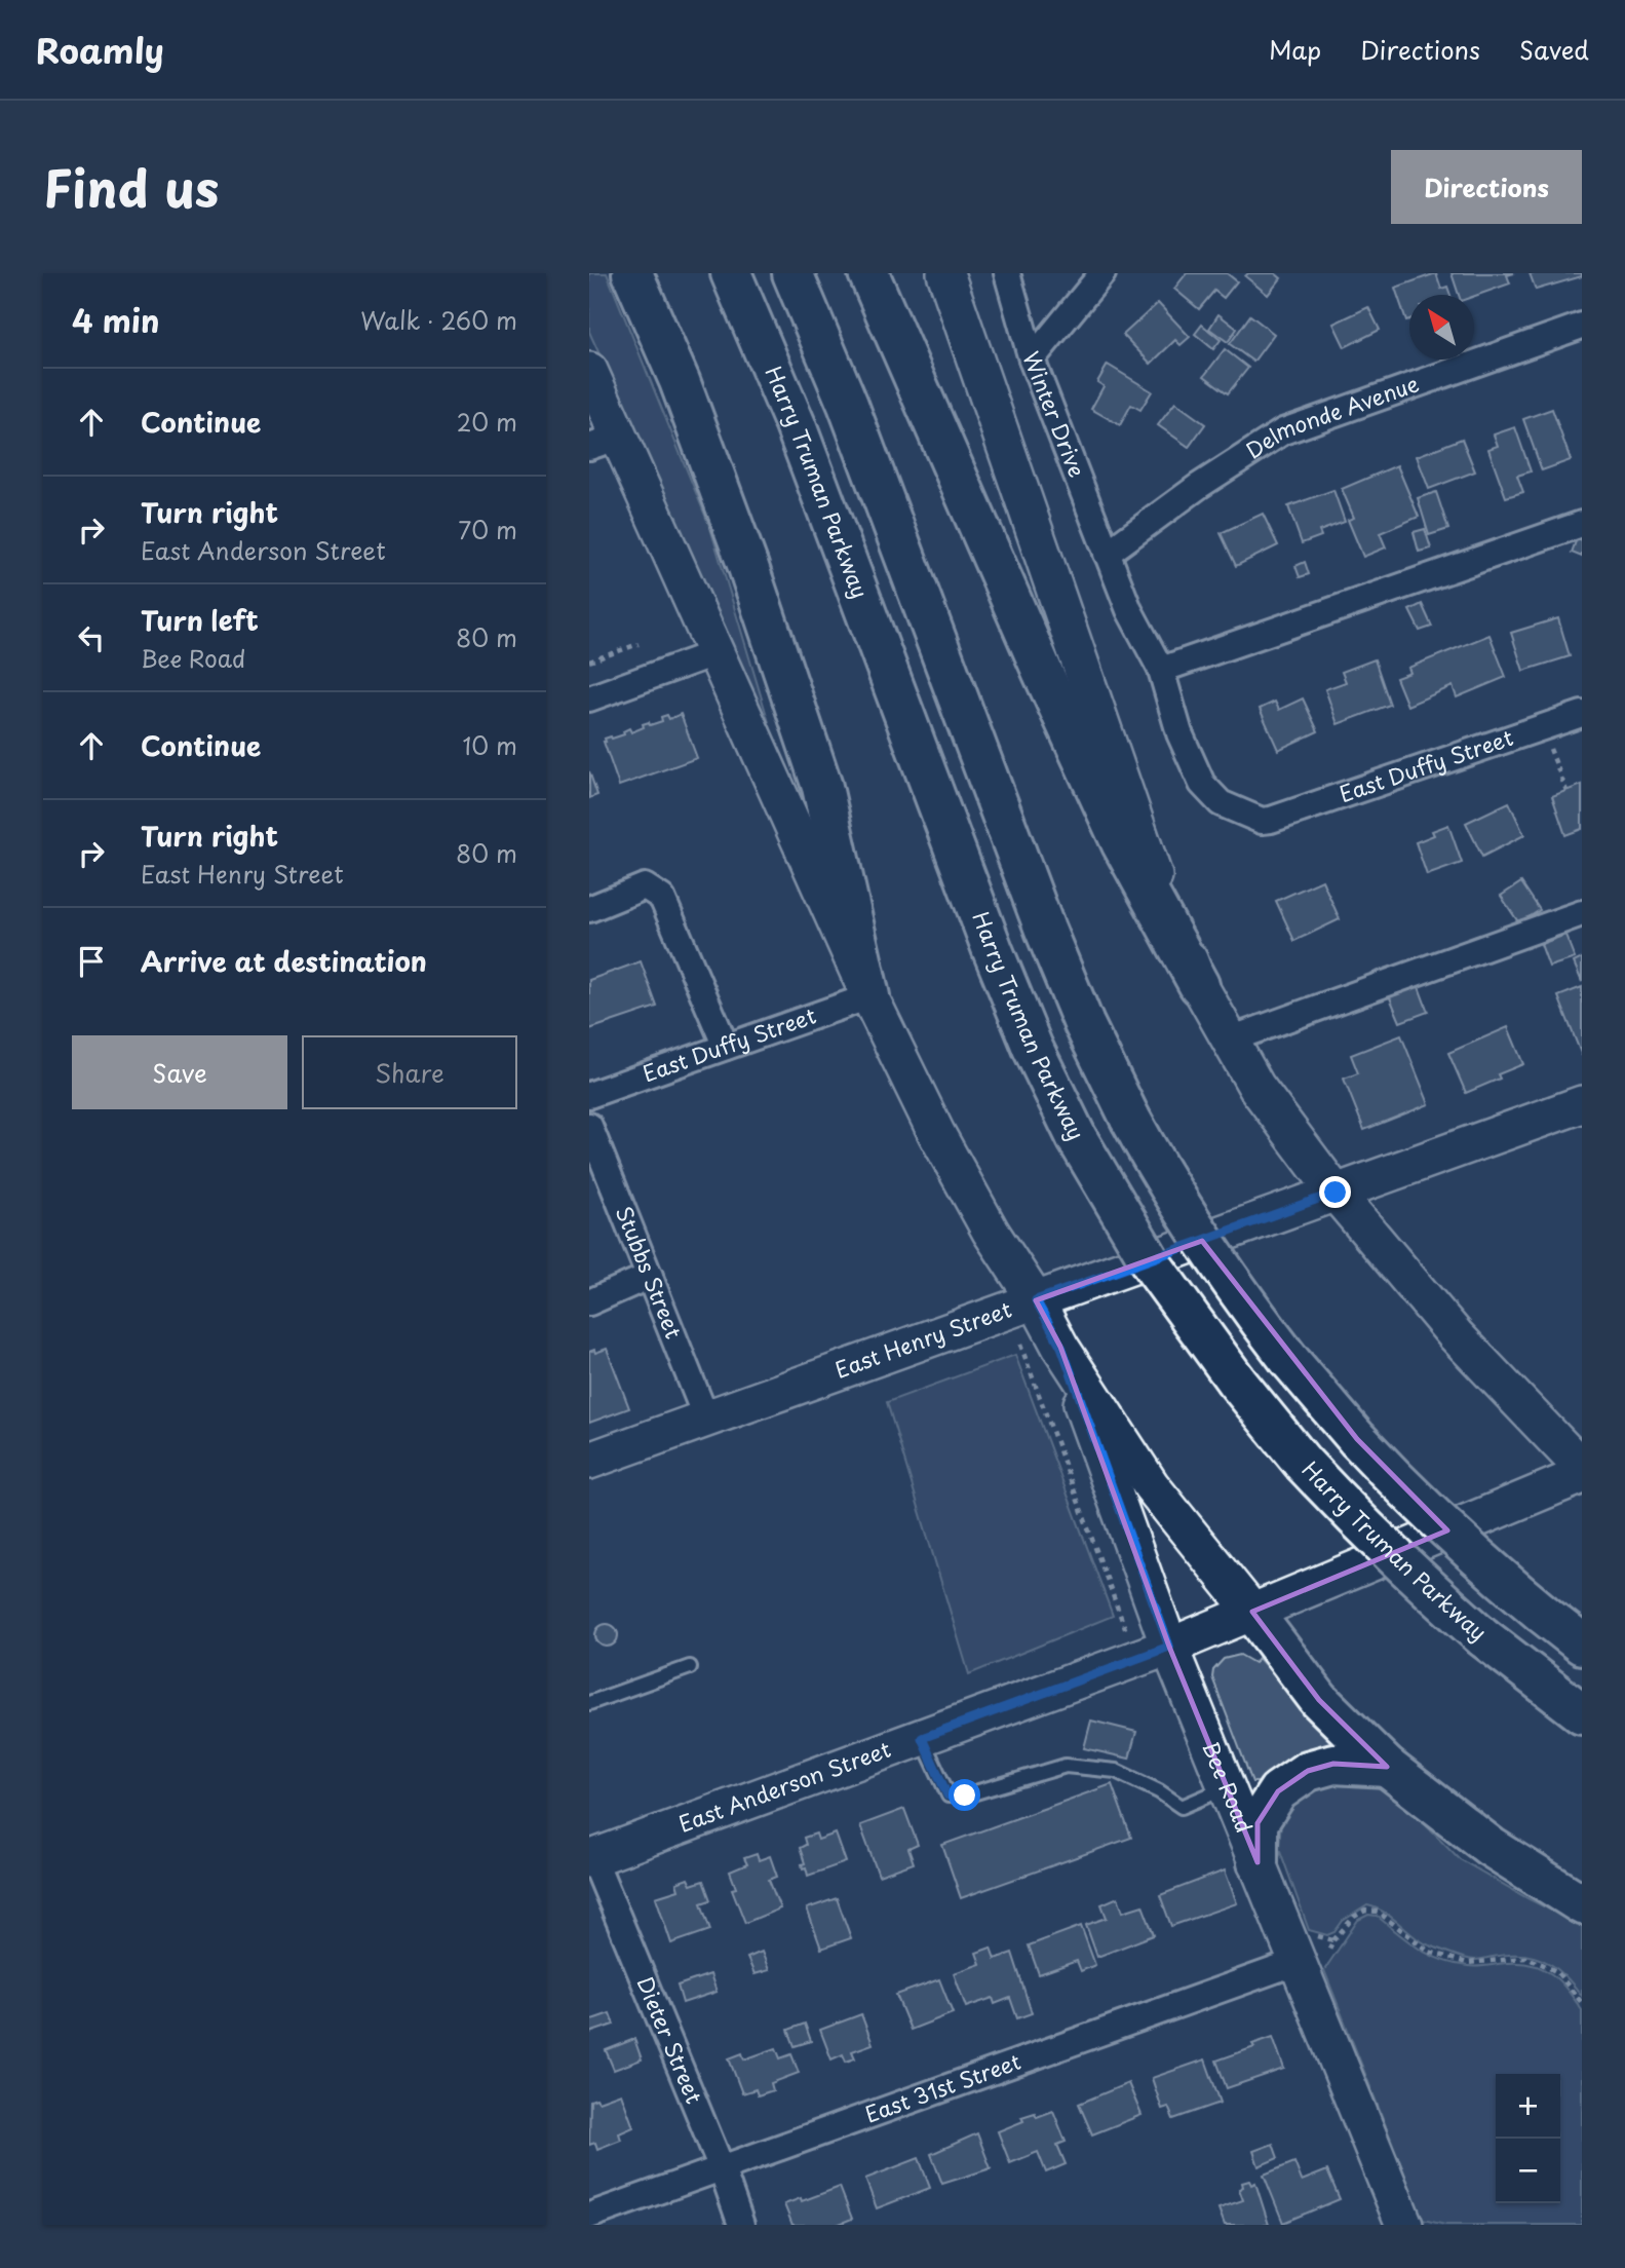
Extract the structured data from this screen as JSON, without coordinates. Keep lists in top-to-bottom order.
{
  "streets": {
    "highway": ["Harry Truman Parkway"],
    "main road": ["East Henry Street", "East Anderson Street", "Bee Road"],
    "street": [
      "Winter Drive",
      "Delmonde Avenue",
      "East Duffy Street",
      "Stubbs Street",
      "Dieter Street",
      "East 31st Street"
    ]
  },
  "crossings": [
    ["Winter Drive", "Delmonde Avenue"],
    ["Winter Drive", "East Duffy Street"],
    ["Stubbs Street", "East Henry Street"],
    ["East Anderson Street", "Bee Road"],
    ["East Anderson Street", "Dieter Street"],
    ["Bee Road", "East 31st Street"],
    ["Dieter Street", "East 31st Street"]
  ],
  "north": "top left",
  "page": {
    "header": "Roamly",
    "nav": ["Map", "Directions", "Saved"],
    "title": "Find us",
    "buttons": [
      "Directions",
      ["Save", "Share"]
    ],
    "heading": ["4 min", "Walk · 260 m"],
    "list": [
      ["Continue", "20 m"],
      ["Turn right", "East Anderson Street", "70 m"],
      ["Turn left", "Bee Road", "80 m"],
      ["Continue", "10 m"],
      ["Turn right", "East Henry Street", "80 m"],
      "Arrive at destination"
    ],
    "map_buttons": ["+", "−"]
  }
}
